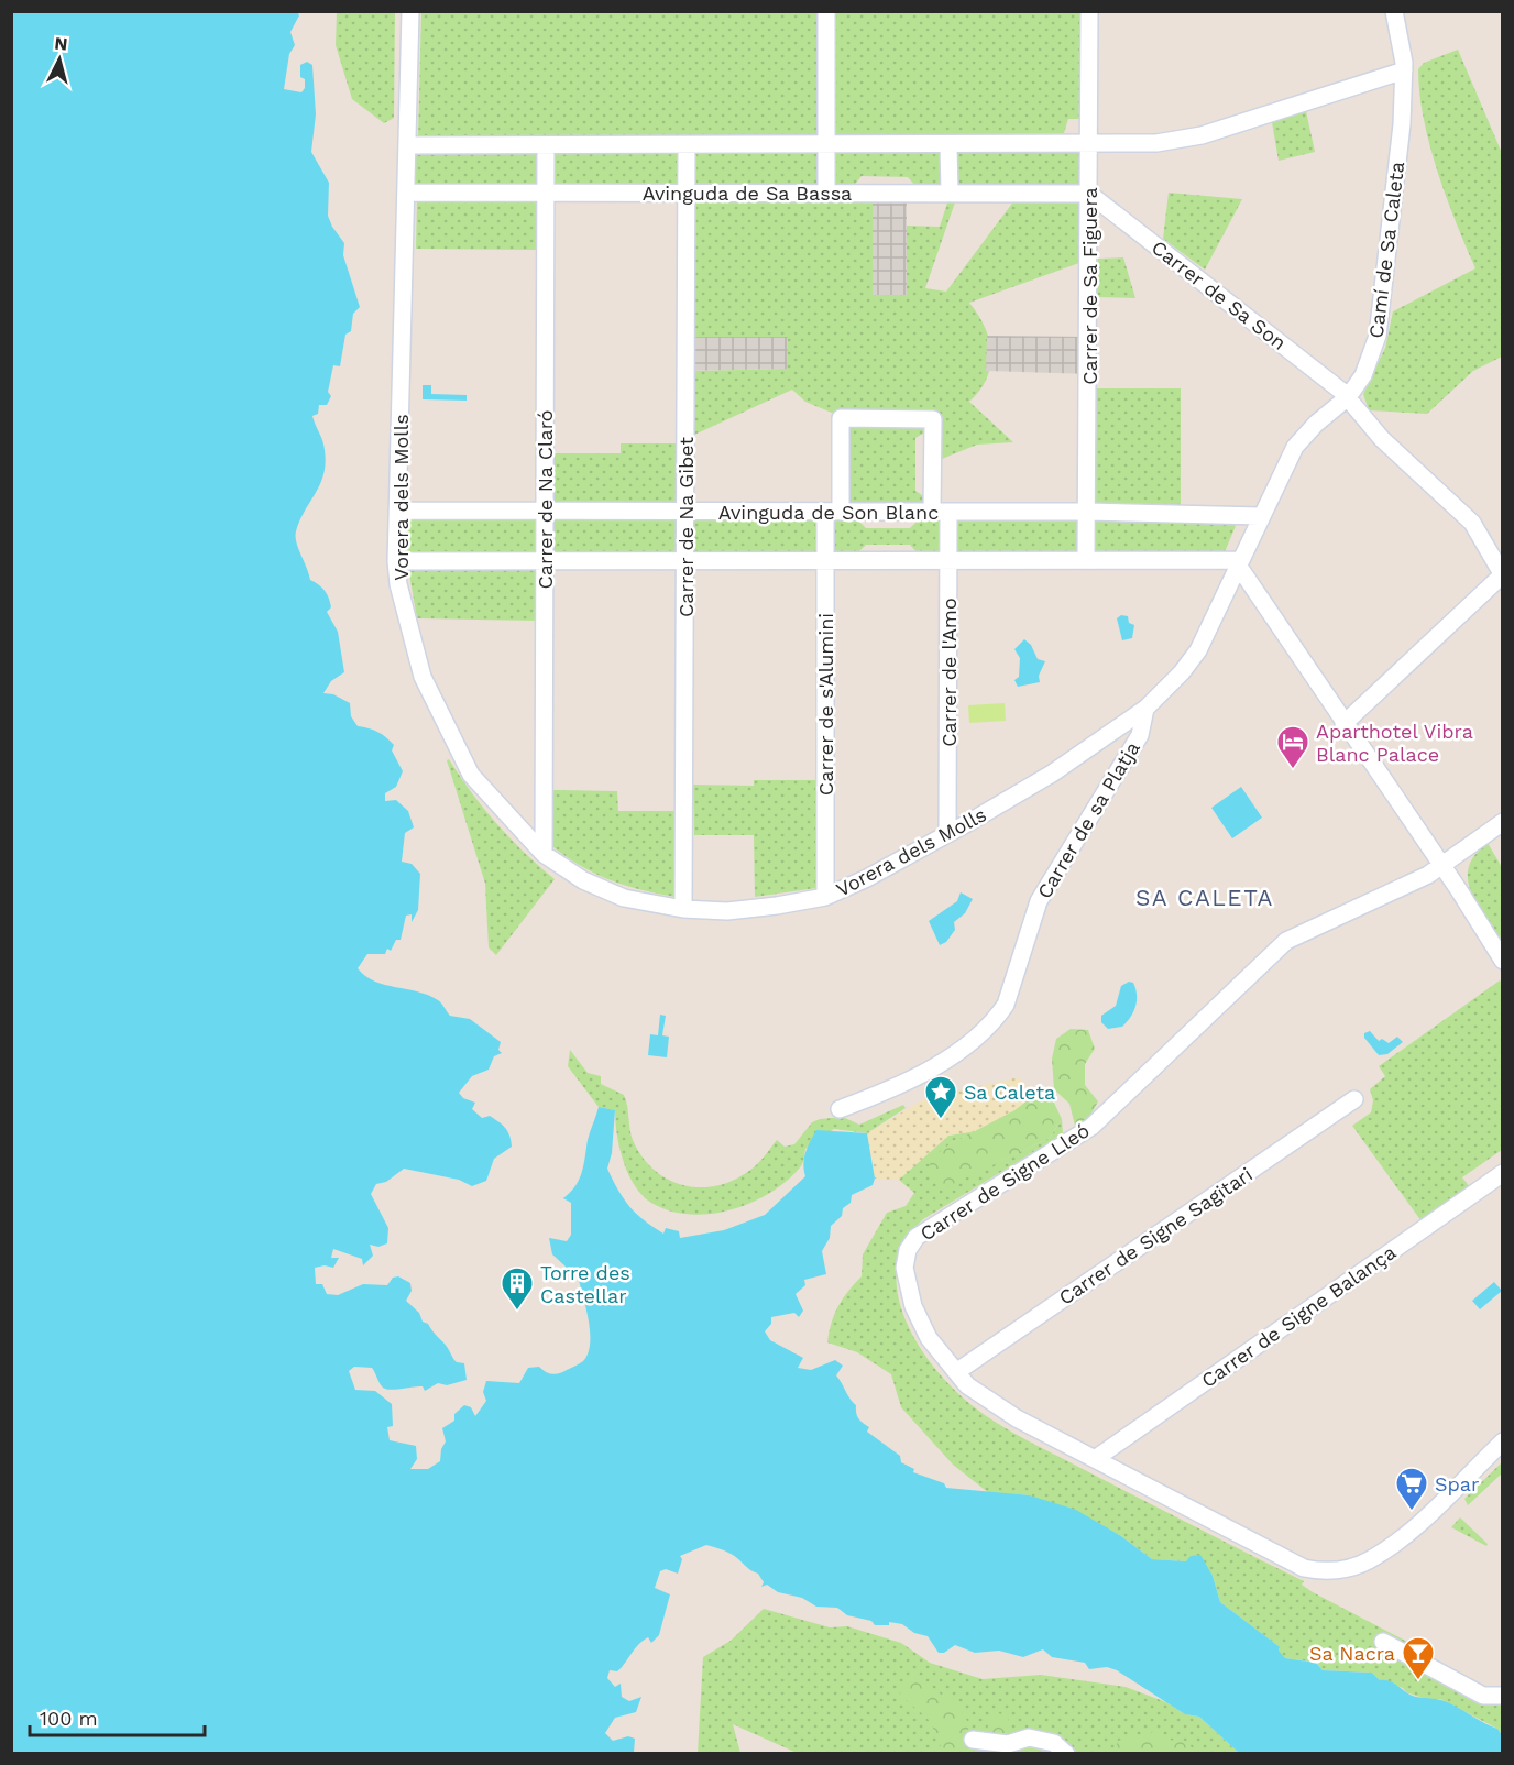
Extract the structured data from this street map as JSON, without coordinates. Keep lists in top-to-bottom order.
{
  "streets": {
    "street": [
      "Avinguda de Sa Bassa",
      "Camí de Sa Caleta",
      "Carrer de Sa Figuera",
      "Carrer de Sa Son",
      "Vorera dels Molls",
      "Carrer de Na Claró",
      "Avinguda de Son Blanc",
      "Carrer de Na Gibet",
      "Carrer de l'Amo",
      "Carrer de s'Alumini",
      "Carrer de sa Platja",
      "Carrer de Signe Lleó",
      "Carrer de Signe Sagitari",
      "Carrer de Signe Balança"
    ]
  },
  "crossings": [
    ["Avinguda de Sa Bassa", "Carrer de Sa Figuera"],
    ["Avinguda de Sa Bassa", "Carrer de Sa Son"],
    ["Avinguda de Sa Bassa", "Vorera dels Molls"],
    ["Avinguda de Sa Bassa", "Carrer de Na Claró"],
    ["Avinguda de Sa Bassa", "Carrer de Na Gibet"],
    ["Camí de Sa Caleta", "Carrer de Sa Son"],
    ["Camí de Sa Caleta", "Vorera dels Molls"],
    ["Camí de Sa Caleta", "Avinguda de Son Blanc"],
    ["Carrer de Sa Figuera", "Carrer de Sa Son"],
    ["Carrer de Sa Figuera", "Avinguda de Son Blanc"],
    ["Vorera dels Molls", "Carrer de Na Claró"],
    ["Vorera dels Molls", "Avinguda de Son Blanc"],
    ["Vorera dels Molls", "Carrer de Na Gibet"],
    ["Vorera dels Molls", "Carrer de l'Amo"],
    ["Vorera dels Molls", "Carrer de s'Alumini"],
    ["Vorera dels Molls", "Carrer de sa Platja"],
    ["Carrer de Na Claró", "Avinguda de Son Blanc"],
    ["Avinguda de Son Blanc", "Carrer de Na Gibet"],
    ["Avinguda de Son Blanc", "Carrer de l'Amo"],
    ["Avinguda de Son Blanc", "Carrer de s'Alumini"],
    ["Carrer de l'Amo", "Carrer de s'Alumini"],
    ["Carrer de Signe Lleó", "Carrer de Signe Sagitari"],
    ["Carrer de Signe Lleó", "Carrer de Signe Balança"]
  ],
  "districts": ["SA CALETA"],
  "places": {
    "hotel": ["Aparthotel Vibra Blanc Palace"],
    "place": ["Sa Caleta"],
    "building": ["Torre des Castellar"],
    "supermarket": ["Spar"],
    "bar": ["Sa Nacra"]
  },
  "scale_bar": "100 m",
  "north": "top"
}
